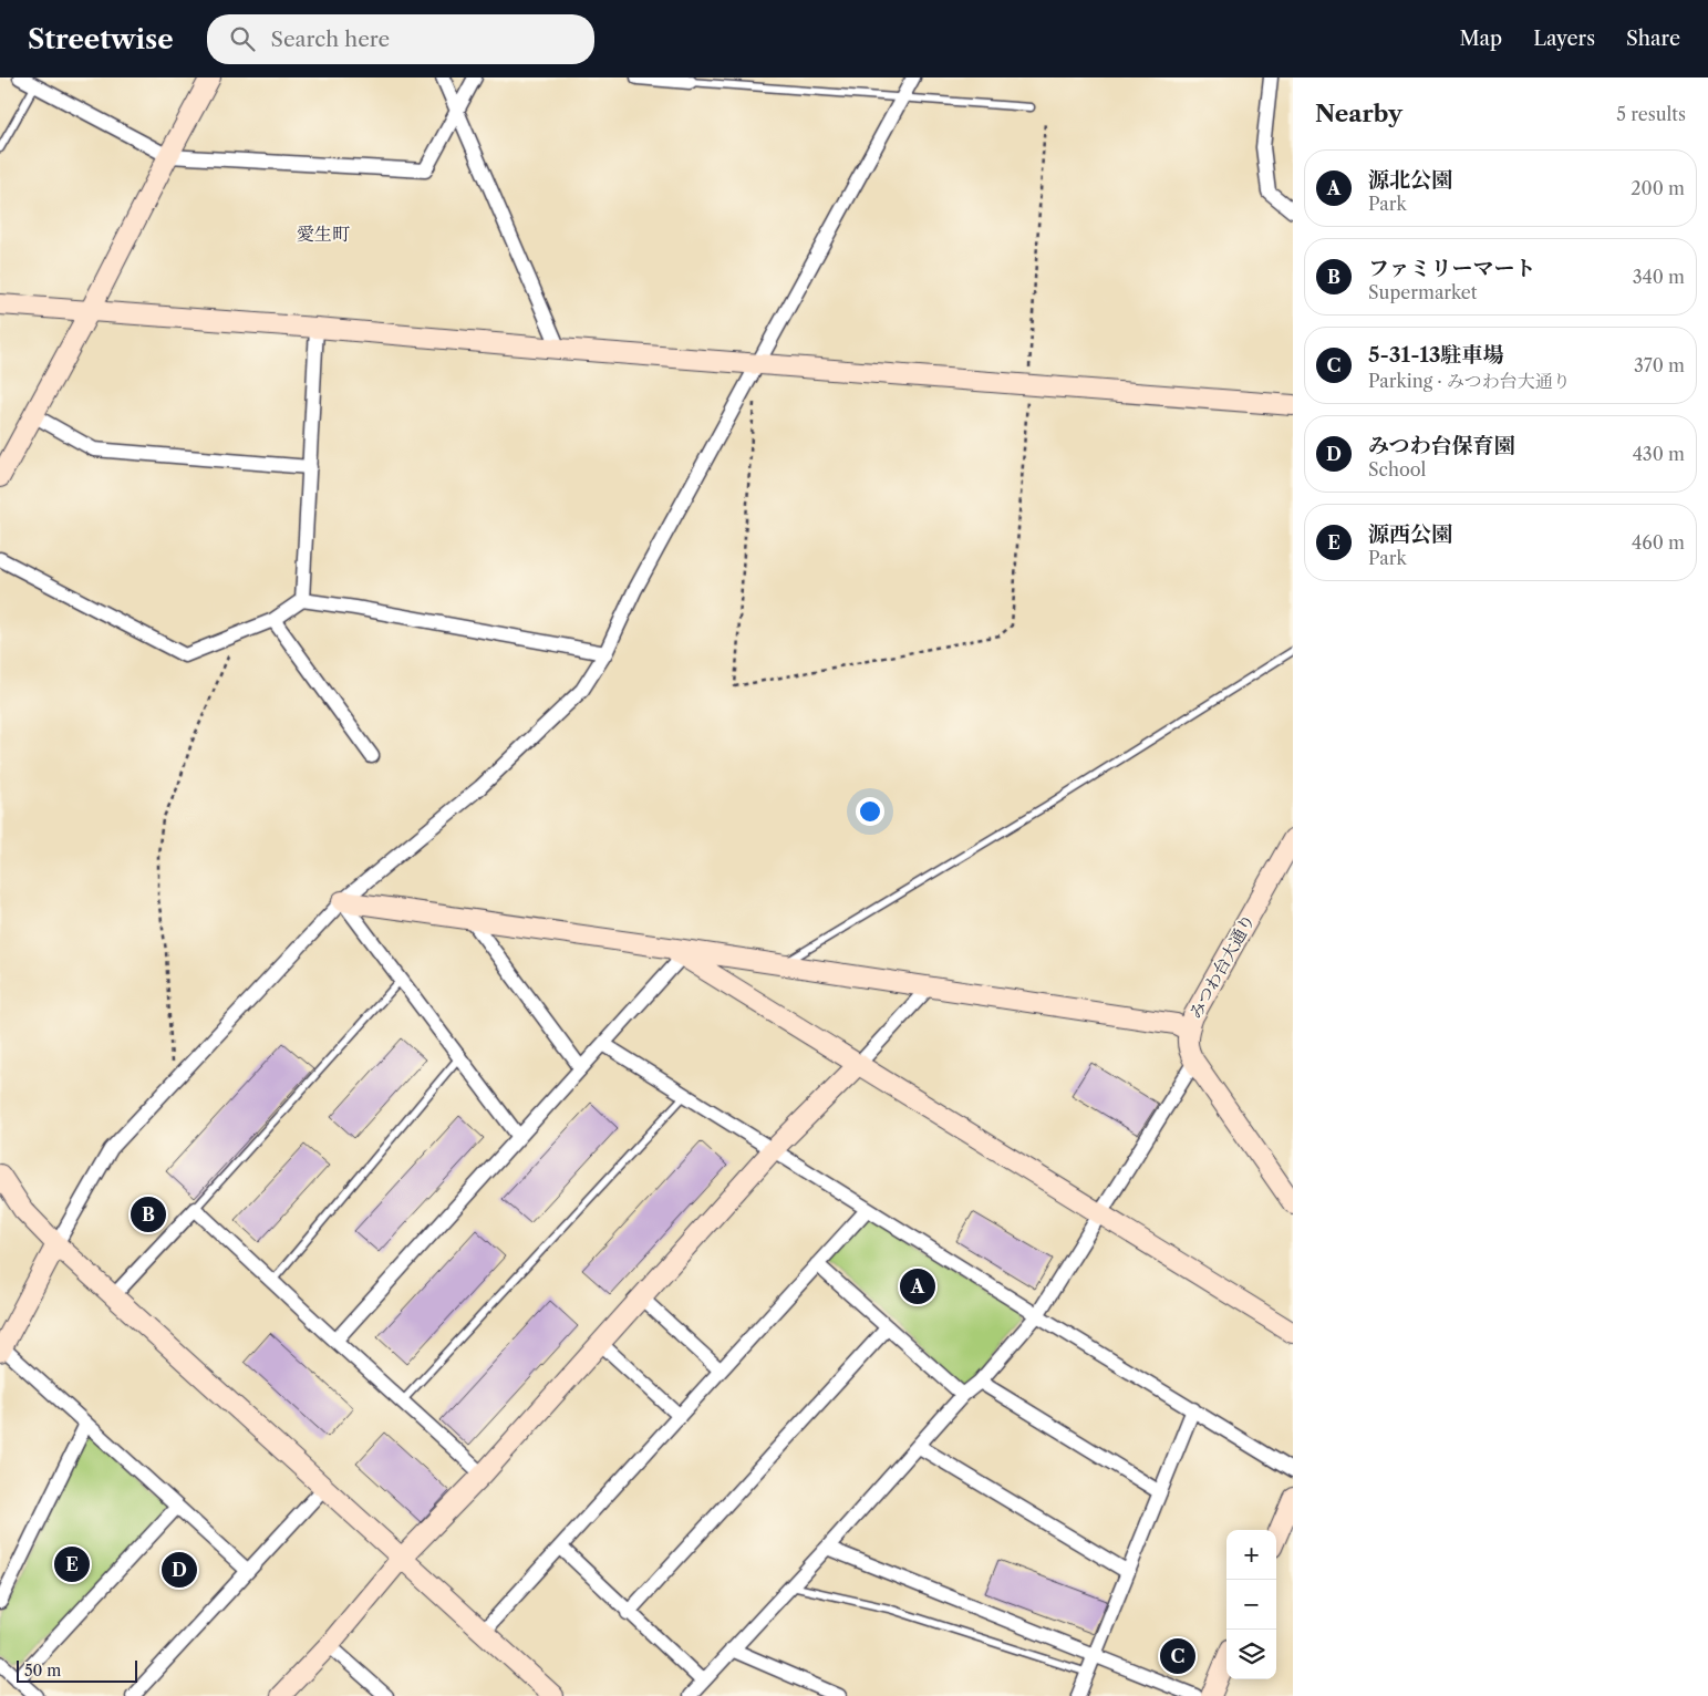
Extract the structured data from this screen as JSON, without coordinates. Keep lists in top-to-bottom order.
{
  "streets": {
    "street": ["みつわ台大通り"]
  },
  "districts": ["愛生町"],
  "scale_bar": "50 m",
  "page": {
    "header": "Streetwise",
    "search": "Search here",
    "nav": ["Map", "Layers", "Share"],
    "heading": ["Nearby", "5 results"],
    "list": [
      {
        "mark": "A",
        "name": "源北公園",
        "note": "Park",
        "value": "200 m"
      },
      {
        "mark": "B",
        "name": "ファミリーマート",
        "note": "Supermarket",
        "value": "340 m"
      },
      {
        "mark": "C",
        "name": "5-31-13駐車場",
        "note": "Parking · みつわ台大通り",
        "value": "370 m"
      },
      {
        "mark": "D",
        "name": "みつわ台保育園",
        "note": "School",
        "value": "430 m"
      },
      {
        "mark": "E",
        "name": "源西公園",
        "note": "Park",
        "value": "460 m"
      }
    ],
    "pins": [
      "B",
      "A",
      "E",
      "D",
      "C"
    ],
    "map_buttons": ["+", "−"],
    "scale": "50 m"
  }
}
